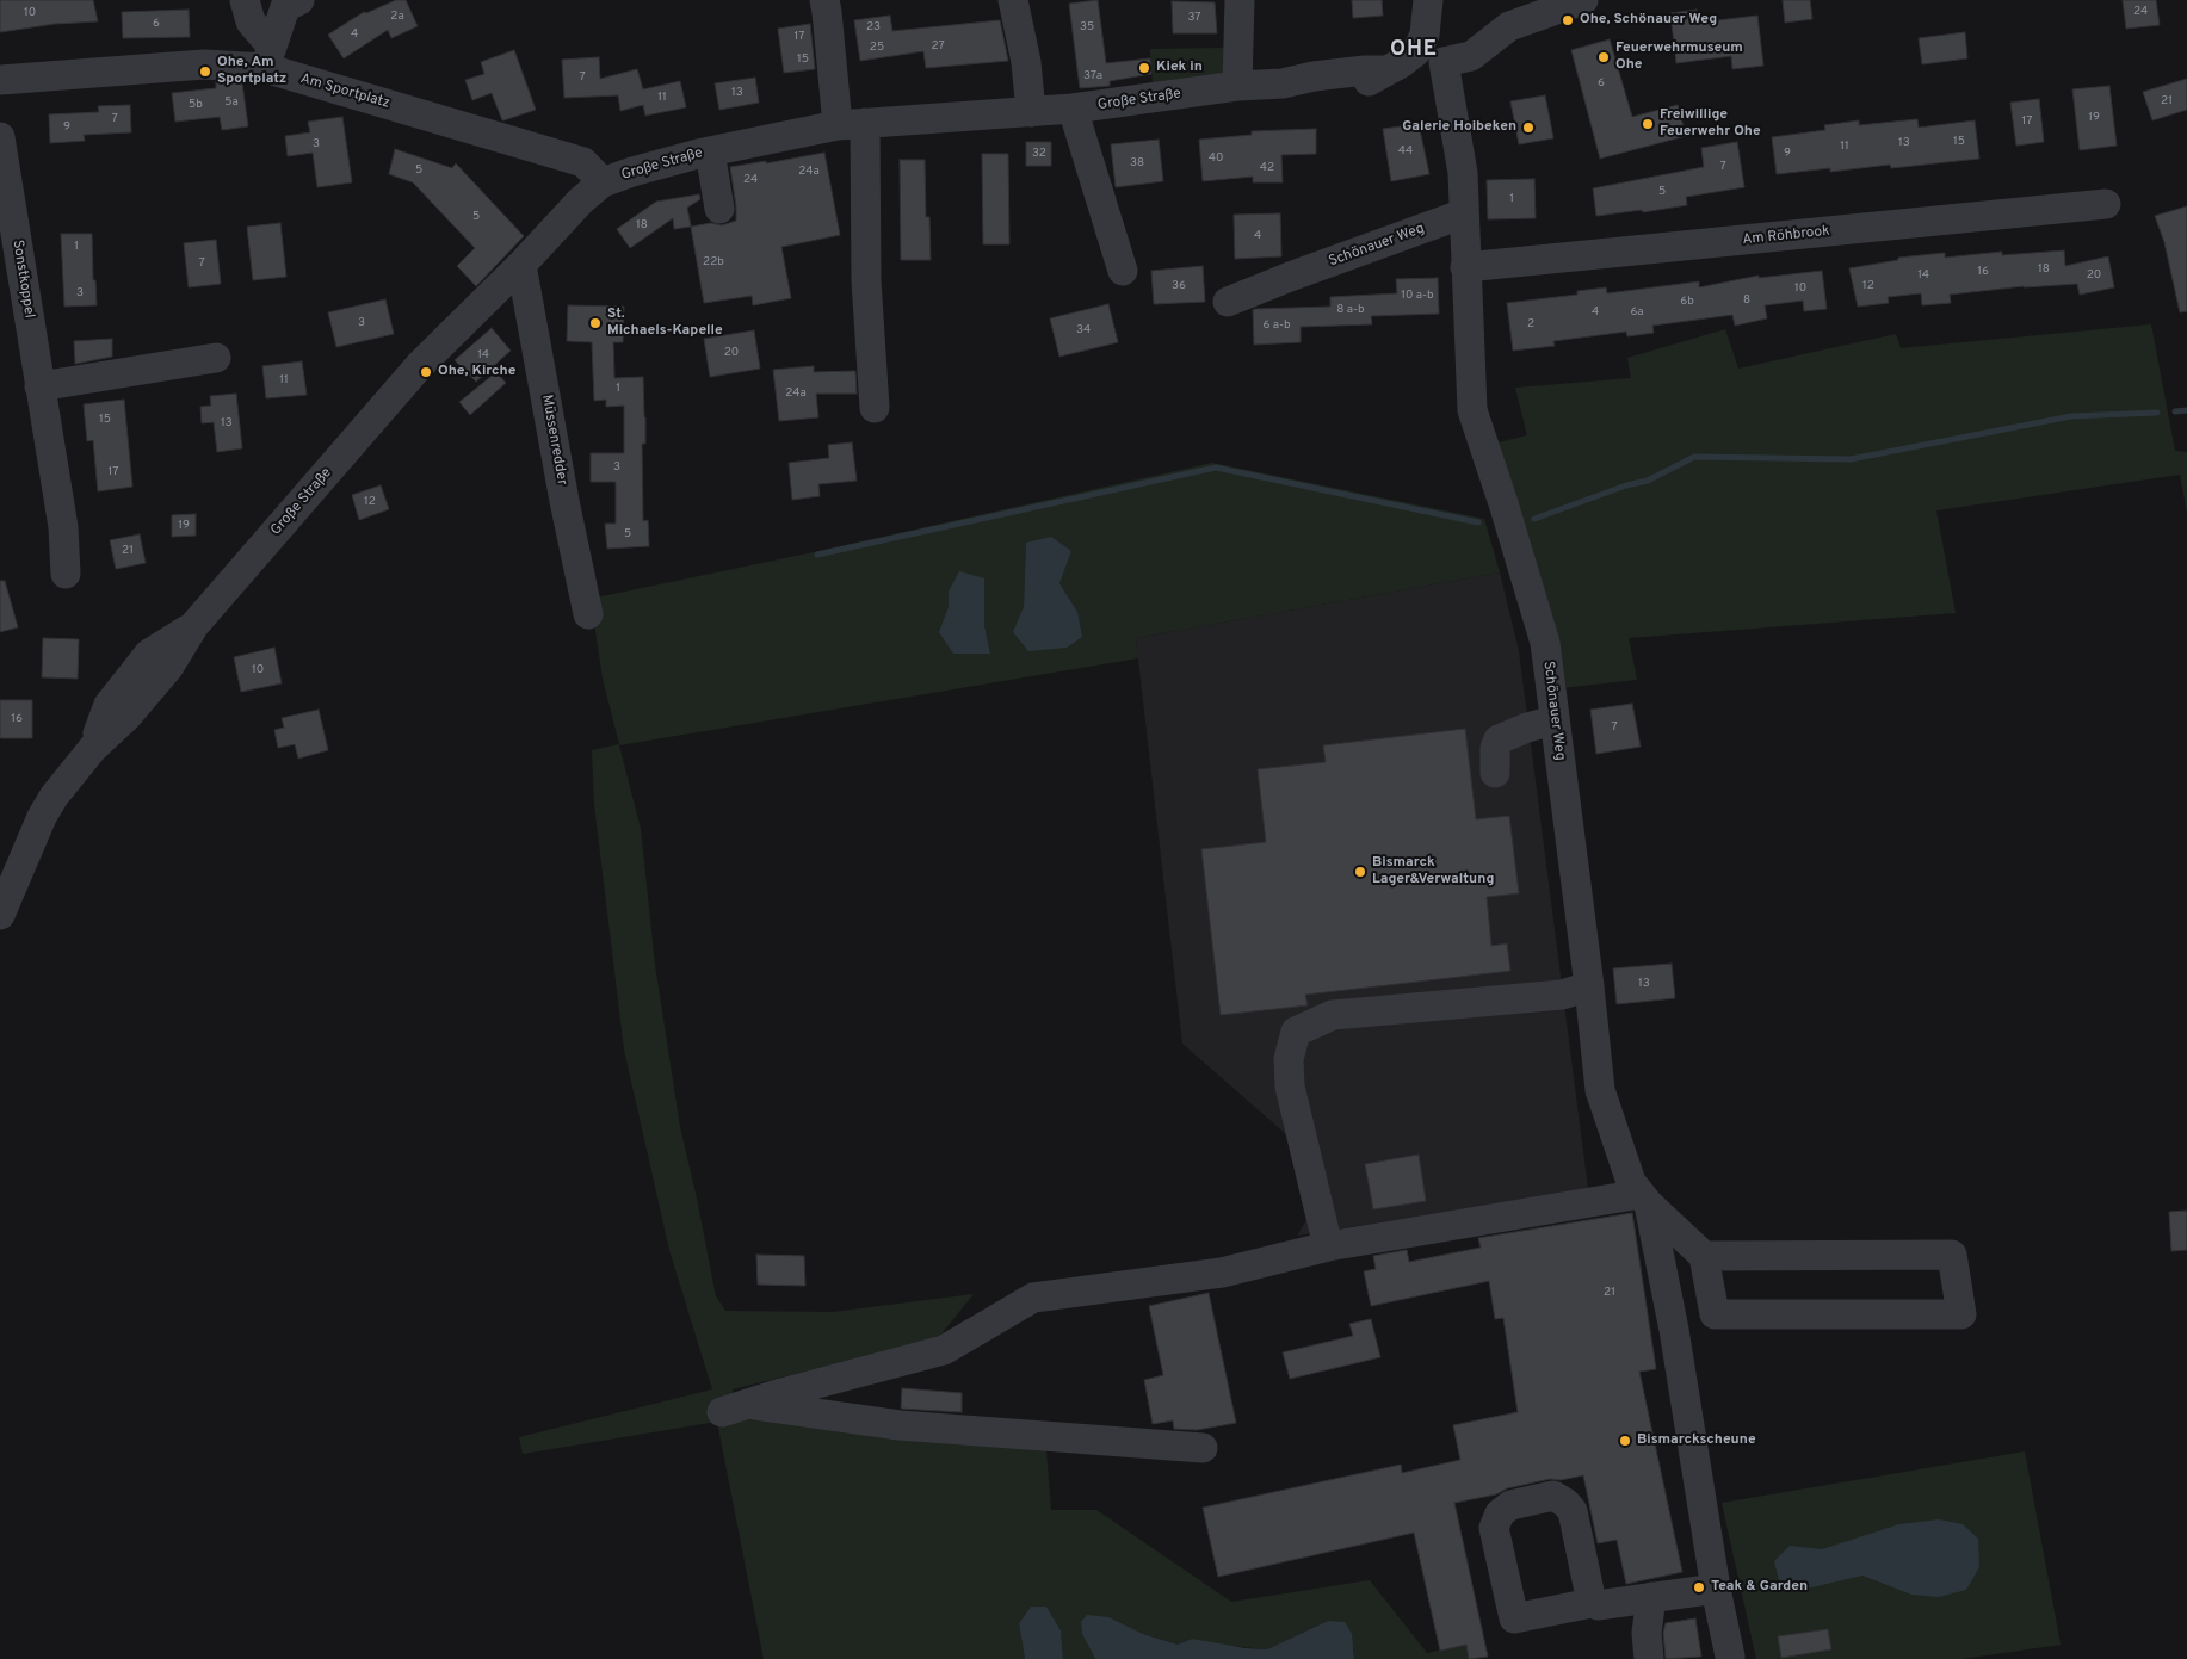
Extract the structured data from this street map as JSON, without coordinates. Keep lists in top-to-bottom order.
{
  "streets": {
    "street": [
      "Am Sportplatz",
      "Große Straße",
      "Am Röhbrook",
      "Schönauer Weg",
      "Sonstkoppel",
      "Müssenredder"
    ]
  },
  "crossings": [
    ["Am Sportplatz", "Große Straße"],
    ["Große Straße", "Müssenredder"],
    ["Am Röhbrook", "Schönauer Weg"]
  ],
  "districts": ["OHE"],
  "places": [
    "Ohe, Schönauer Weg",
    "Feuerwehrmuseum Ohe",
    "Kiek in",
    "Ohe, Am Sportplatz",
    "Freiwillige Feuerwehr Ohe",
    "Galerie Hoibeken",
    "St. Michaels-Kapelle",
    "Ohe, Kirche",
    "Bismarck Lager&Verwaltung",
    "Bismarckscheune",
    "Teak & Garden"
  ],
  "house_numbers": [
    "24",
    "10",
    "2a",
    "37",
    "6",
    "23",
    "35",
    "4",
    "17",
    "27",
    "25",
    "15",
    "37a",
    "7",
    "6",
    "13",
    "11",
    "21",
    "5a",
    "5b",
    "19",
    "7",
    "17",
    "9",
    "15",
    "13",
    "3",
    "11",
    "44",
    "32",
    "9",
    "40",
    "38",
    "7",
    "42",
    "5",
    "24a",
    "24",
    "5",
    "1",
    "5",
    "18",
    "4",
    "1",
    "22b",
    "7",
    "18",
    "16",
    "14",
    "20",
    "36",
    "12",
    "10",
    "3",
    "10 a-b",
    "8",
    "6b",
    "8 a-b",
    "4",
    "6a",
    "3",
    "2",
    "6 a-b",
    "34",
    "20",
    "14",
    "11",
    "1",
    "24a",
    "15",
    "13",
    "3",
    "17",
    "12",
    "19",
    "5",
    "21",
    "10",
    "16",
    "7",
    "13",
    "21"
  ]
}
